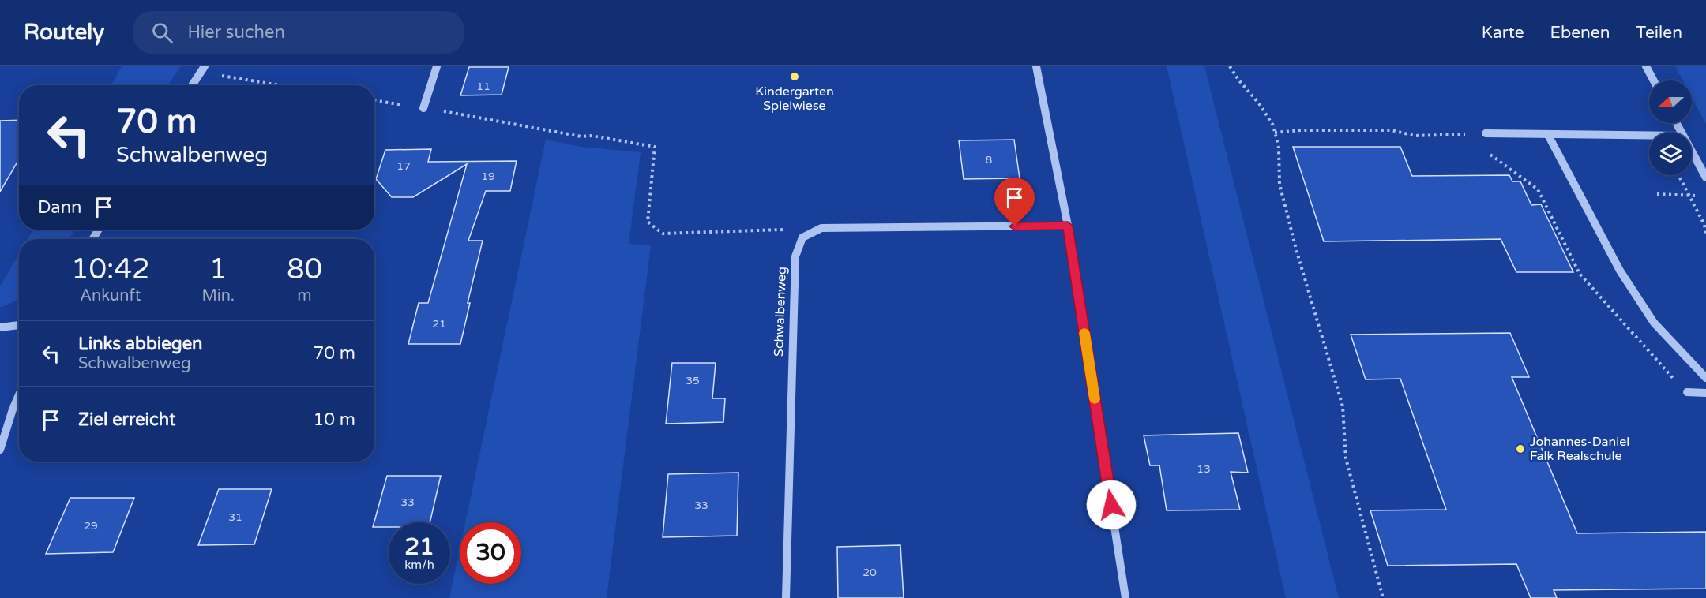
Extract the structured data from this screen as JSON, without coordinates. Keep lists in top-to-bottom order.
{
  "streets": {
    "street": ["Schwalbenweg"]
  },
  "places": ["Kindergarten Spielwiese", "Johannes-Daniel Falk Realschule"],
  "house_numbers": [
    "11",
    "8",
    "17",
    "19",
    "21",
    "35",
    "13",
    "33",
    "33",
    "31",
    "29",
    "20"
  ],
  "north": "left",
  "page": {
    "header": "Routely",
    "search": "Hier suchen",
    "nav": ["Karte", "Ebenen", "Teilen"],
    "turn": ["70 m", "Schwalbenweg"],
    "then": "Dann",
    "eta": [
      "10:42",
      "Ankunft",
      "1",
      "Min.",
      "80",
      "m"
    ],
    "list": [
      {
        "name": "Links abbiegen",
        "note": "Schwalbenweg",
        "value": "70 m"
      },
      {
        "name": "Ziel erreicht",
        "value": "10 m"
      }
    ],
    "speed": "21 km/h",
    "limit": "30"
  }
}
